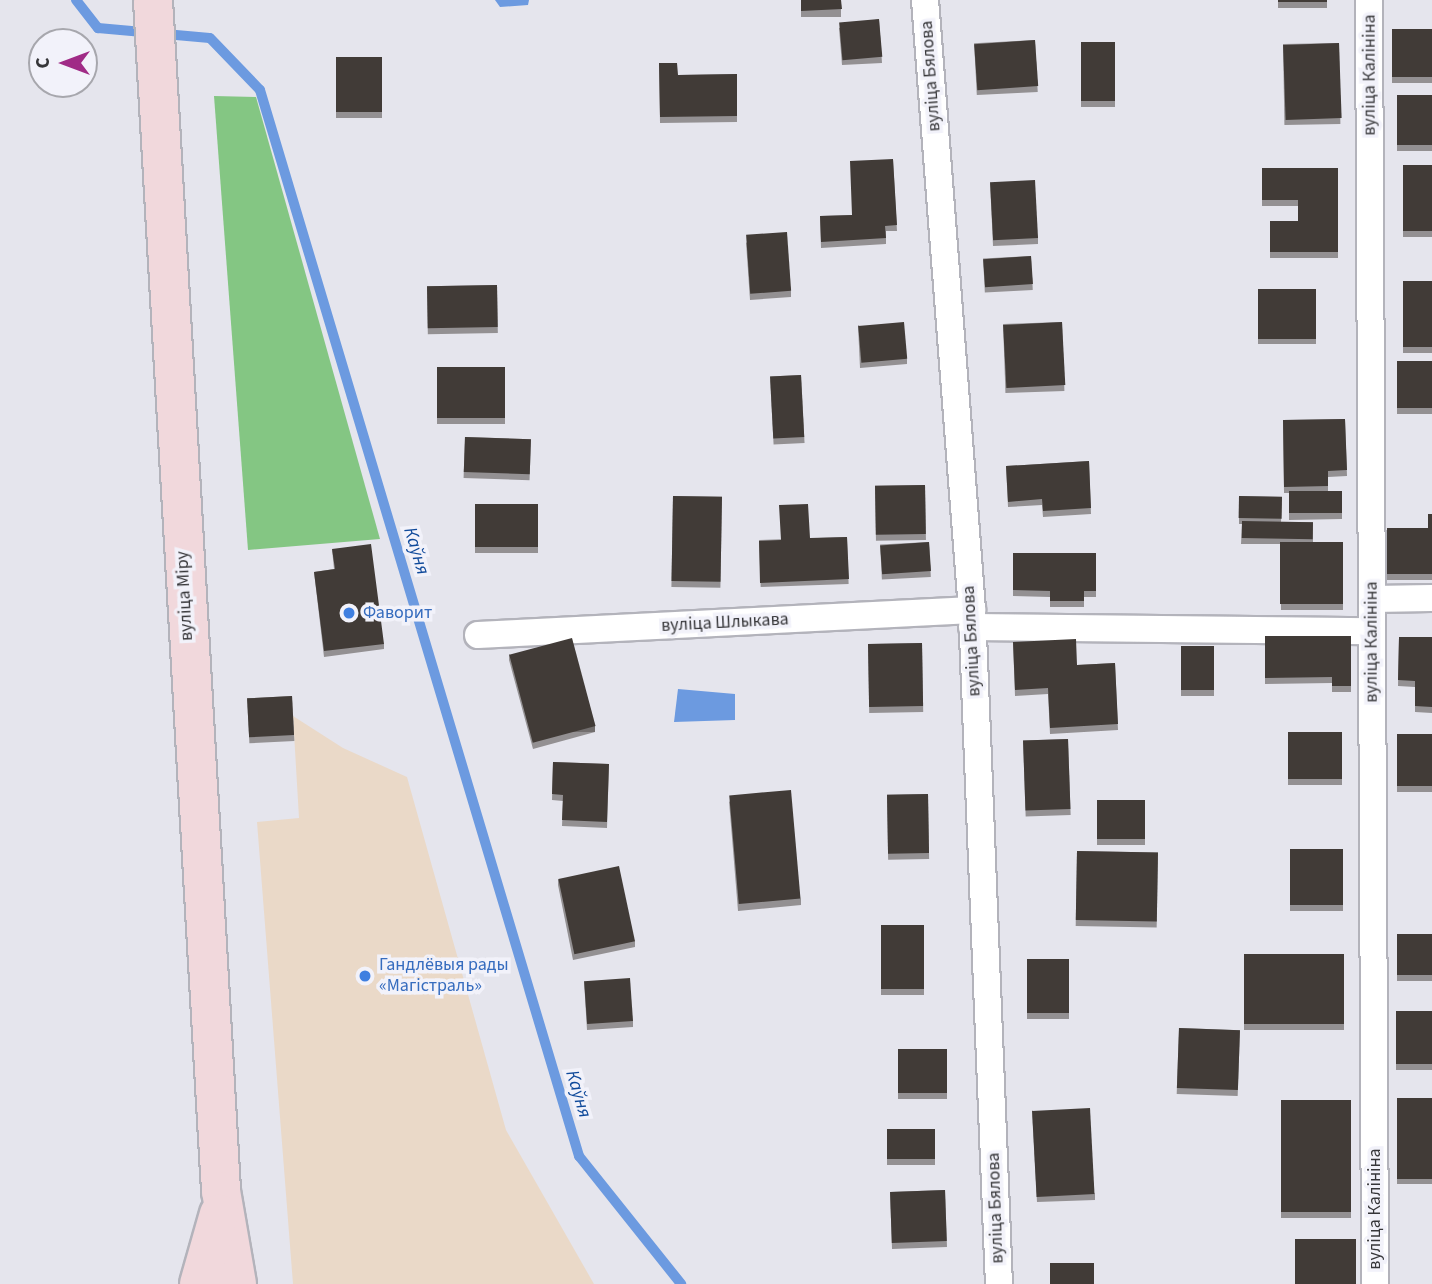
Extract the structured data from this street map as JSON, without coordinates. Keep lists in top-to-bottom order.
{
  "streets": {
    "main road": ["вуліца Міру"],
    "street": ["вуліца Калініна", "вуліца Бялова", "вуліца Шлыкава"]
  },
  "crossings": [
    ["вуліца Калініна", "вуліца Шлыкава"],
    ["вуліца Бялова", "вуліца Шлыкава"]
  ],
  "water": ["Каўня"],
  "places": ["Фаворит", "Гандлёвыя рады «Магістраль»"],
  "north": "left"
}
